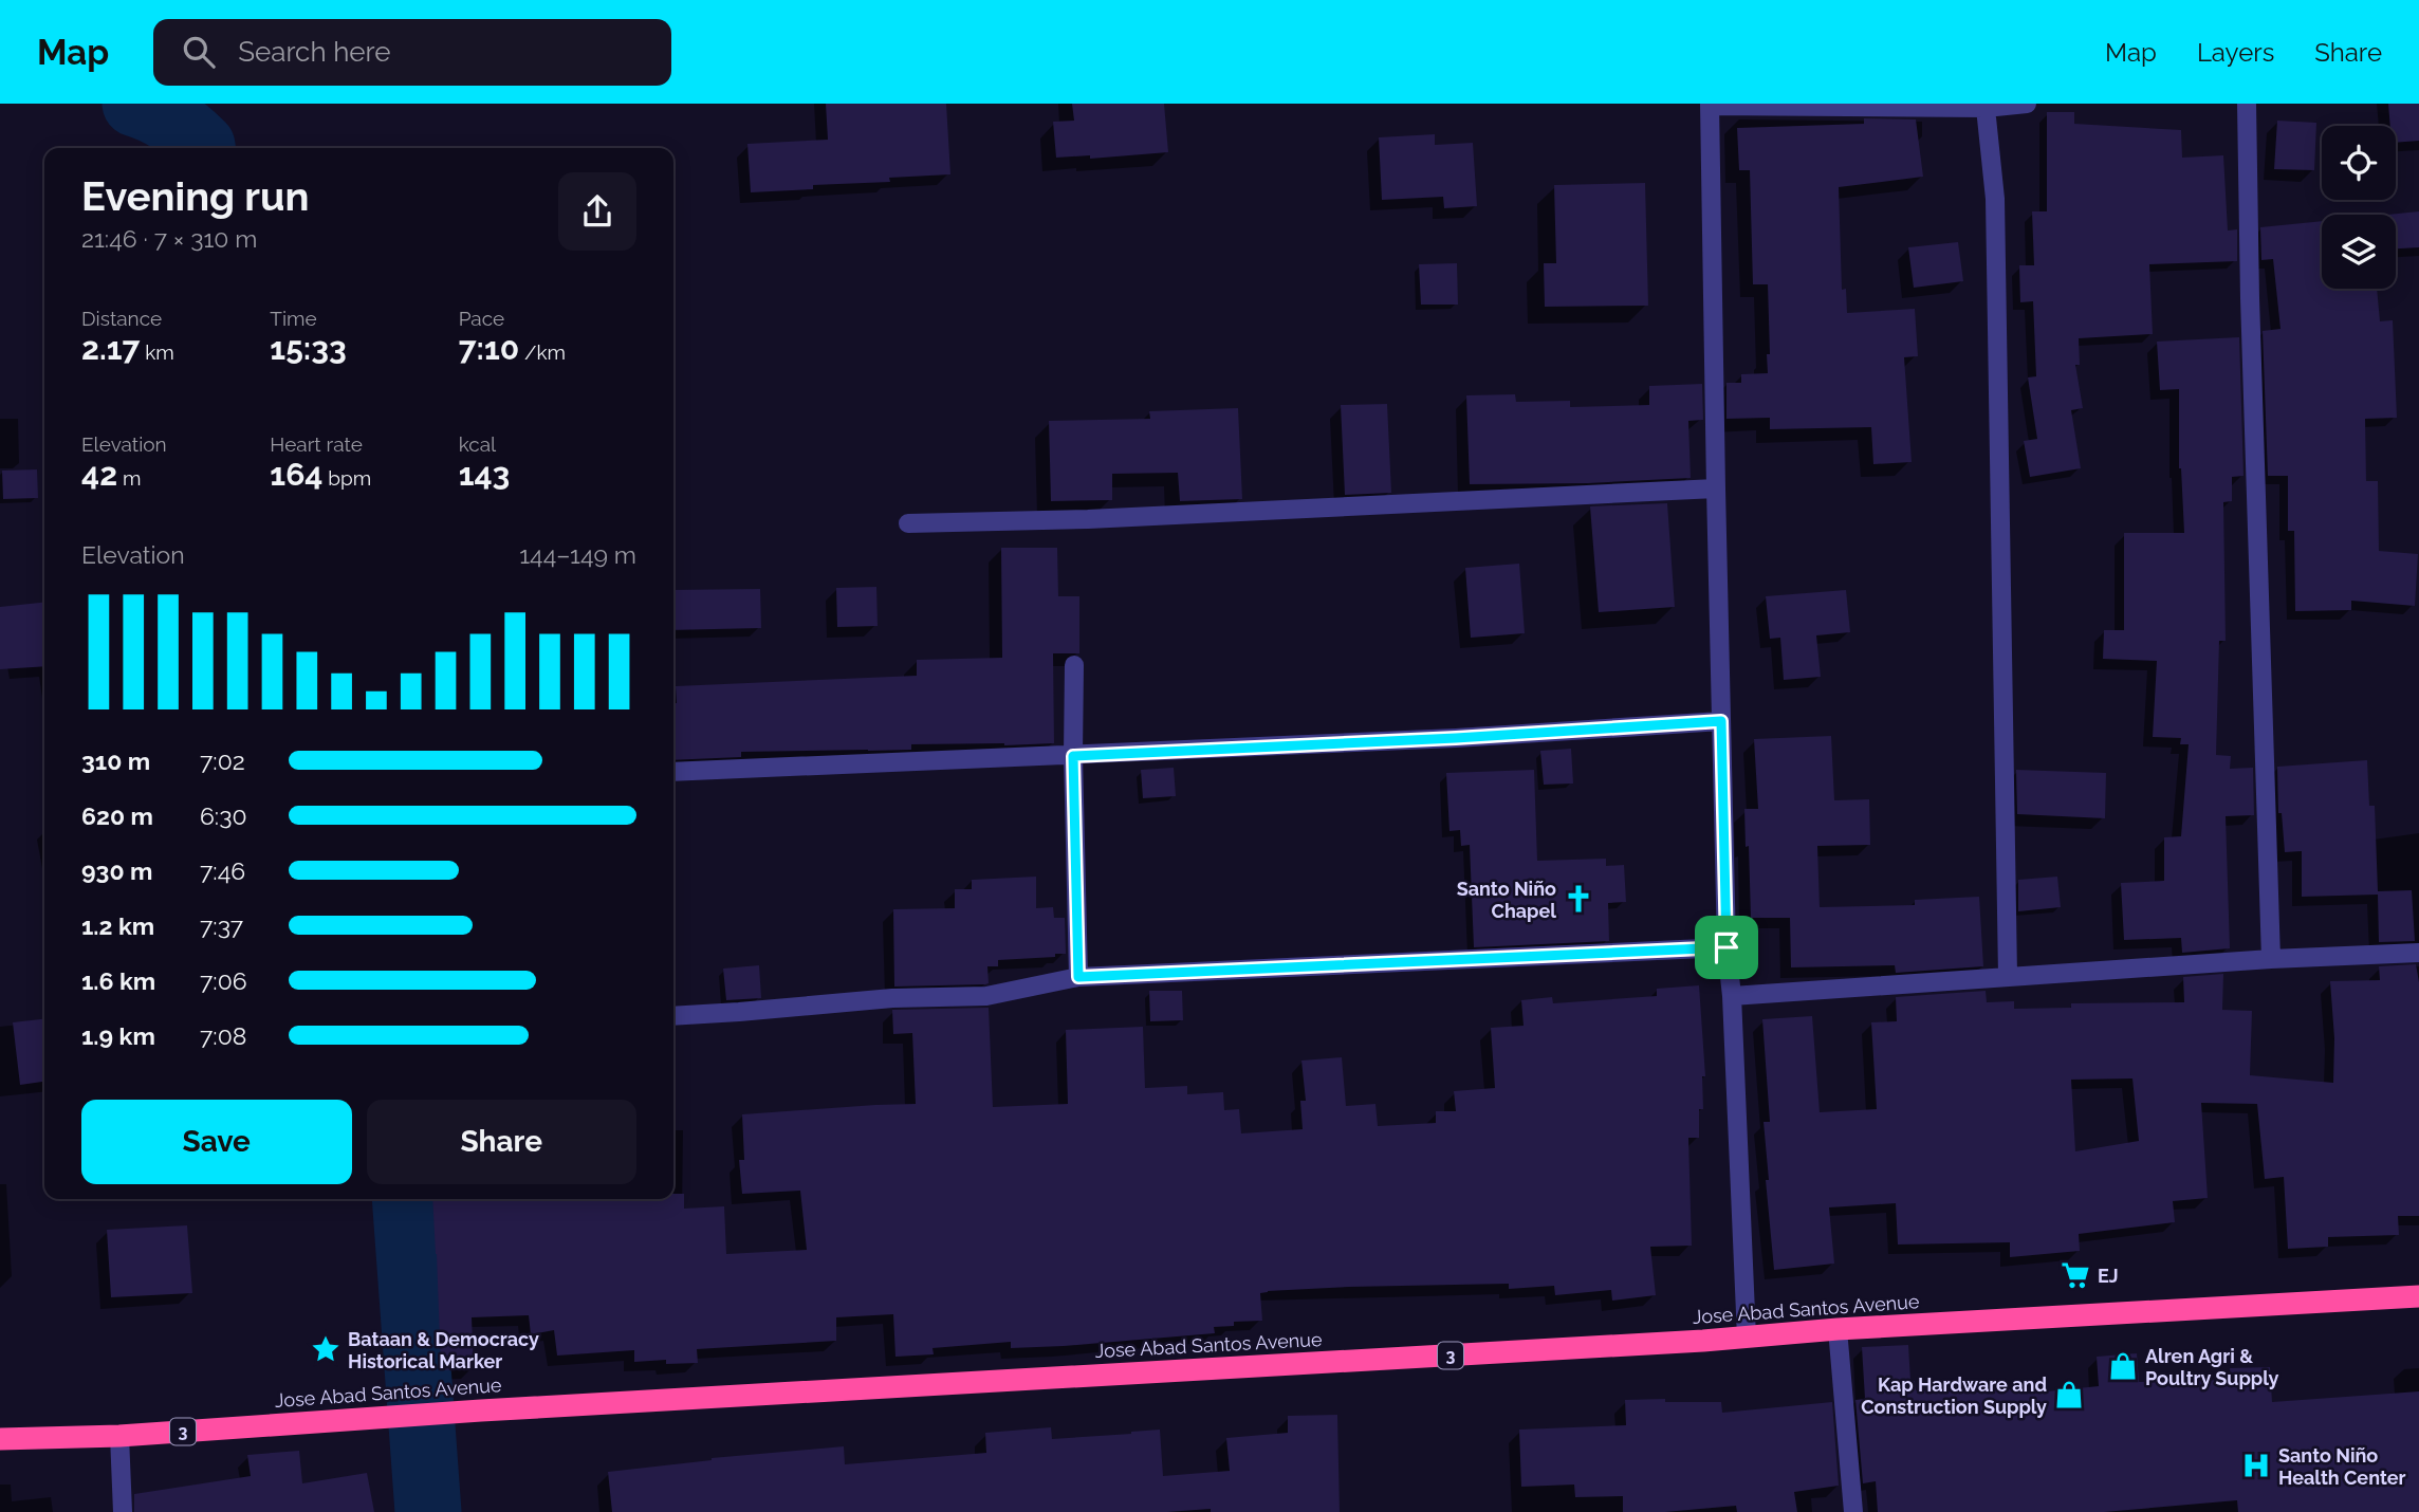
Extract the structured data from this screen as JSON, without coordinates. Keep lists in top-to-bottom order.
{
  "streets": {
    "highway": ["Jose Abad Santos Avenue", "3"]
  },
  "places": {
    "church": ["Santo Niño Chapel"],
    "supermarket": ["EJ"],
    "place": ["Bataan & Democracy Historical Marker"],
    "shop": ["Alren Agri & Poultry Supply", "Kap Hardware and Construction Supply"],
    "hospital": ["Santo Niño Health Center"]
  },
  "page": {
    "header": "Map",
    "search": "Search here",
    "nav": ["Map", "Layers", "Share"],
    "heading": ["Evening run", "21:46 · 7 × 310 m"],
    "stats": [
      ["Distance", "2.17 km"],
      ["Time", "15:33"],
      ["Pace", "7:10 /km"],
      ["Elevation", "42 m"],
      ["Heart rate", "164 bpm"],
      ["kcal", "143"]
    ],
    "chart": ["Elevation", "144–149 m"],
    "list": [
      {
        "name": "310 m",
        "note": "7:02"
      },
      {
        "name": "620 m",
        "note": "6:30"
      },
      {
        "name": "930 m",
        "note": "7:46"
      },
      {
        "name": "1.2 km",
        "note": "7:37"
      },
      {
        "name": "1.6 km",
        "note": "7:06"
      },
      {
        "name": "1.9 km",
        "note": "7:08"
      }
    ],
    "buttons": ["Save", "Share"]
  }
}
